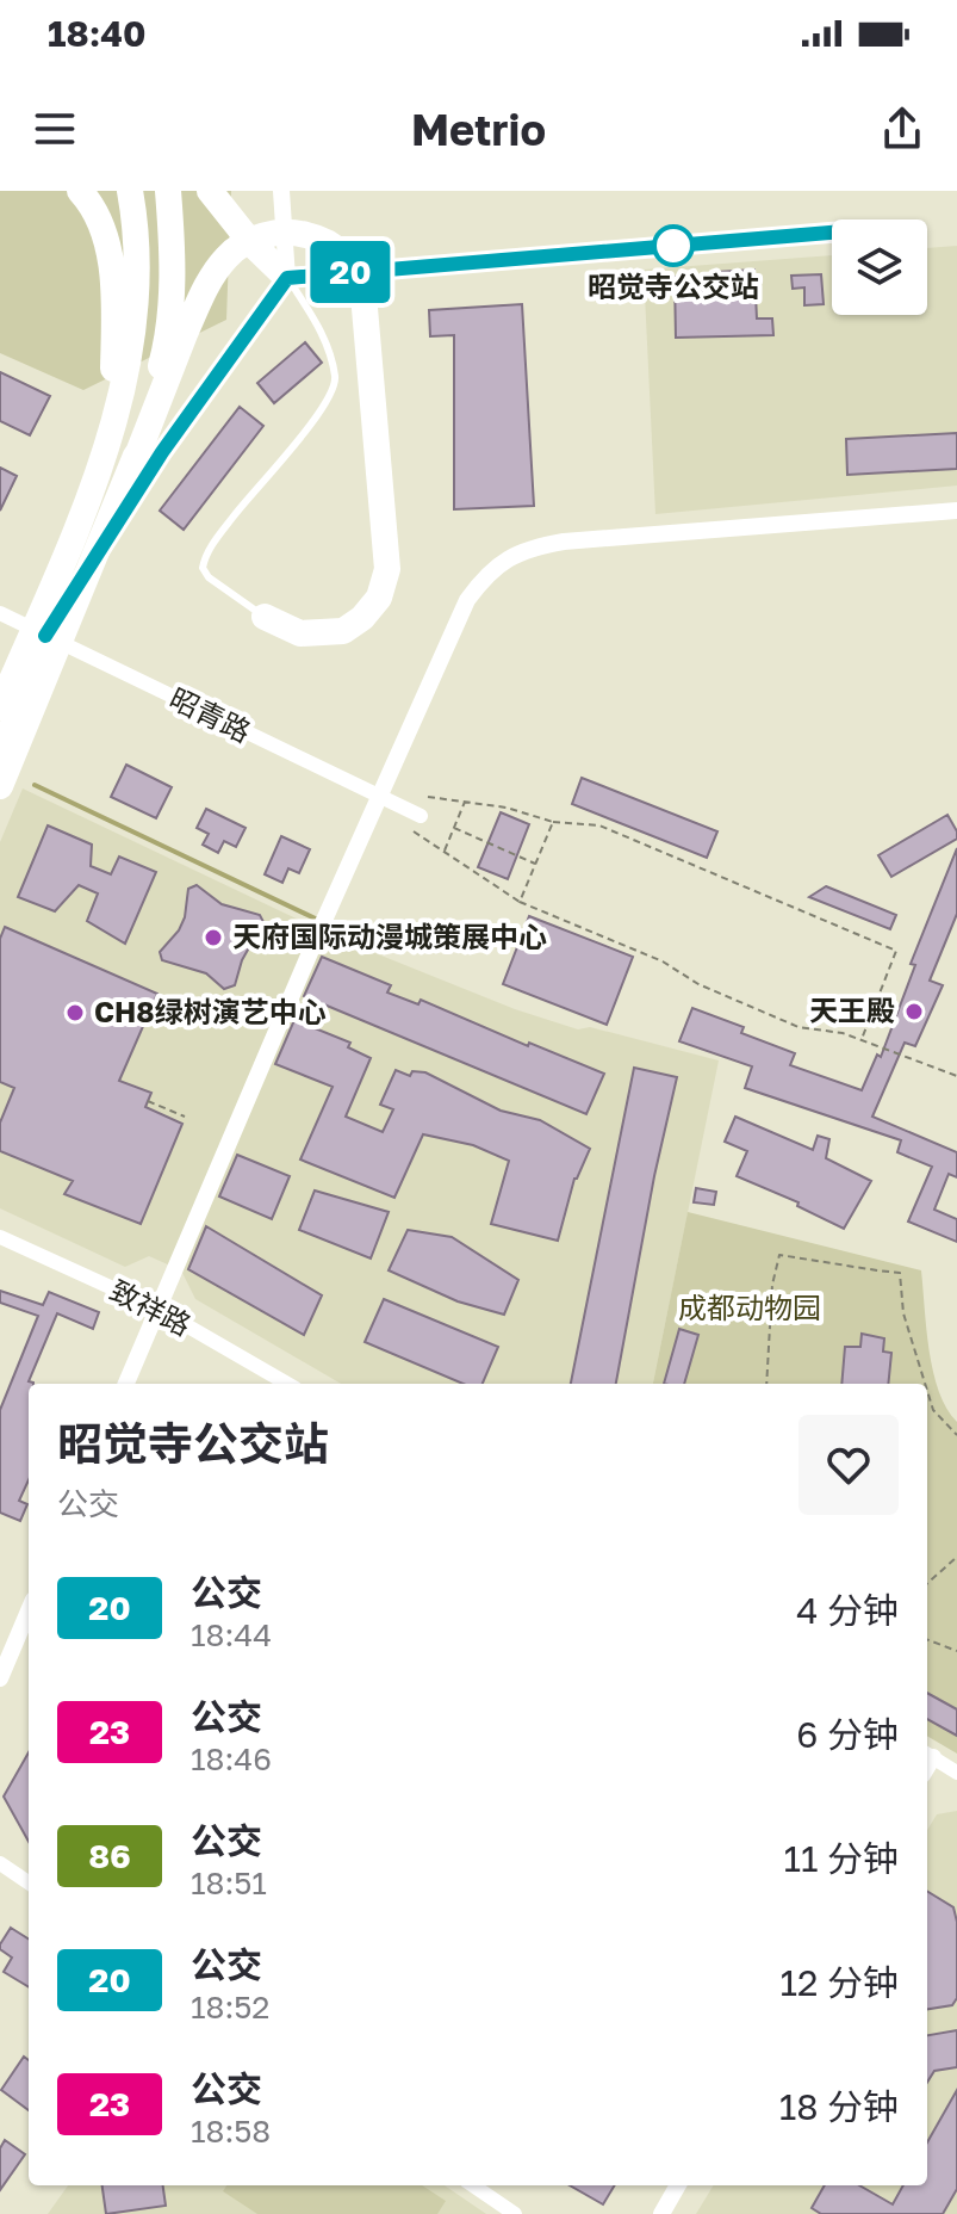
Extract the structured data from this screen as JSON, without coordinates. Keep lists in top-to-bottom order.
{
  "streets": {
    "street": ["昭青路", "致祥路"]
  },
  "parks": ["成都动物园"],
  "places": [
    "昭觉寺公交站",
    "天府国际动漫城策展中心",
    "天王殿",
    "CH8绿树演艺中心"
  ],
  "lines": ["bus line 20"],
  "page": {
    "status": "18:40",
    "header": "Metrio",
    "on_map": "20",
    "heading": ["昭觉寺公交站", "公交"],
    "list": [
      {
        "mark": "20",
        "name": "公交",
        "note": "18:44",
        "value": "4 分钟"
      },
      {
        "mark": "23",
        "name": "公交",
        "note": "18:46",
        "value": "6 分钟"
      },
      {
        "mark": "86",
        "name": "公交",
        "note": "18:51",
        "value": "11 分钟"
      },
      {
        "mark": "20",
        "name": "公交",
        "note": "18:52",
        "value": "12 分钟"
      },
      {
        "mark": "23",
        "name": "公交",
        "note": "18:58",
        "value": "18 分钟"
      }
    ]
  }
}
